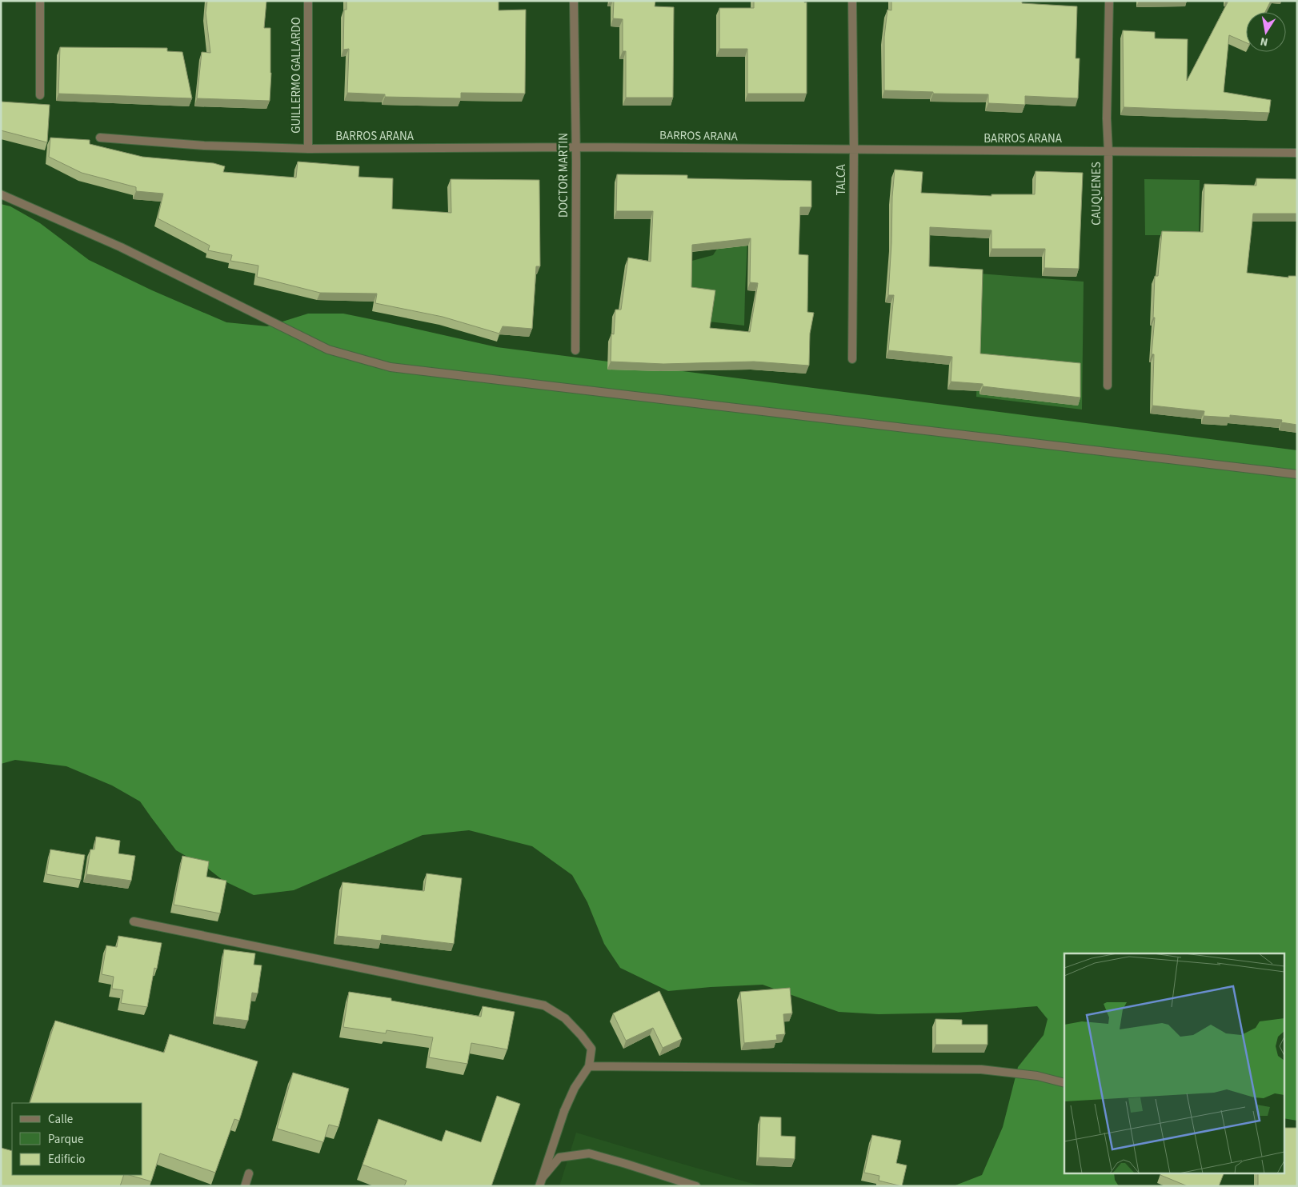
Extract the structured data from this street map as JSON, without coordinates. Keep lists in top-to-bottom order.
{
  "streets": {
    "street": [
      "GUILLERMO GALLARDO",
      "BARROS ARANA",
      "DOCTOR MARTIN",
      "TALCA",
      "CAUQUENES"
    ]
  },
  "crossings": [
    ["GUILLERMO GALLARDO", "BARROS ARANA"],
    ["BARROS ARANA", "DOCTOR MARTIN"],
    ["BARROS ARANA", "TALCA"],
    ["BARROS ARANA", "CAUQUENES"]
  ],
  "legend": ["Calle", "Parque", "Edificio"],
  "north": "bottom"
}
